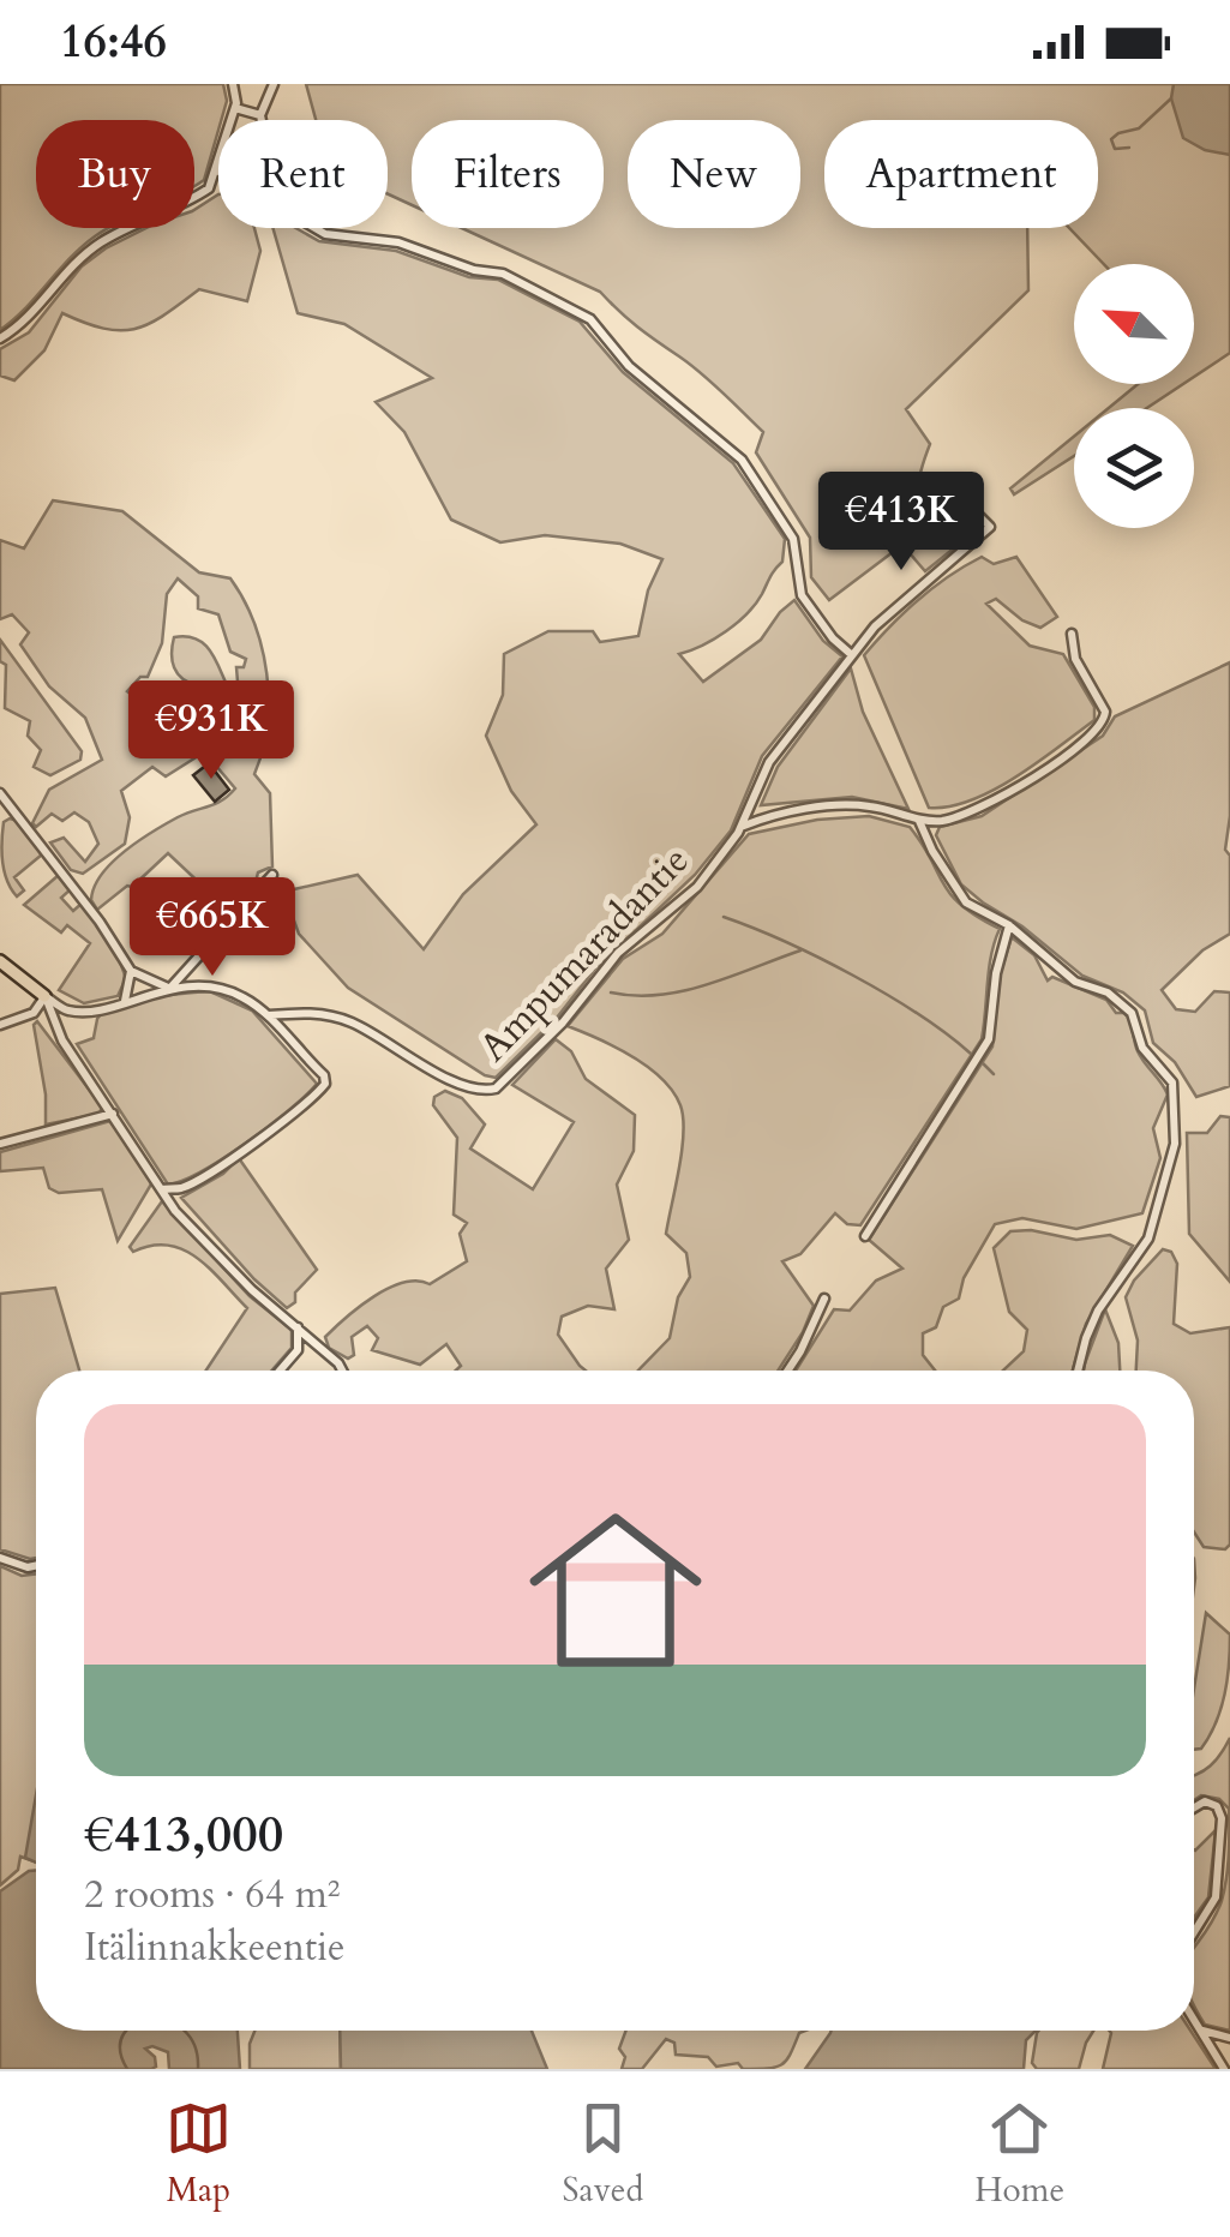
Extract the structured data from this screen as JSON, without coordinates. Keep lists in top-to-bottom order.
{
  "streets": {
    "street": ["Ampumaradantie"]
  },
  "north": "top left",
  "page": {
    "status": "16:46",
    "chip": [
      "Buy",
      "Rent",
      "Filters",
      "New",
      "Apartment"
    ],
    "price": ["€413K", "€931K", "€665K"],
    "list": [
      {
        "name": "€413,000",
        "note": "2 rooms · 64 m² · Itälinnakkeentie"
      }
    ],
    "tabs": ["Map", "Saved", "Home"]
  }
}
